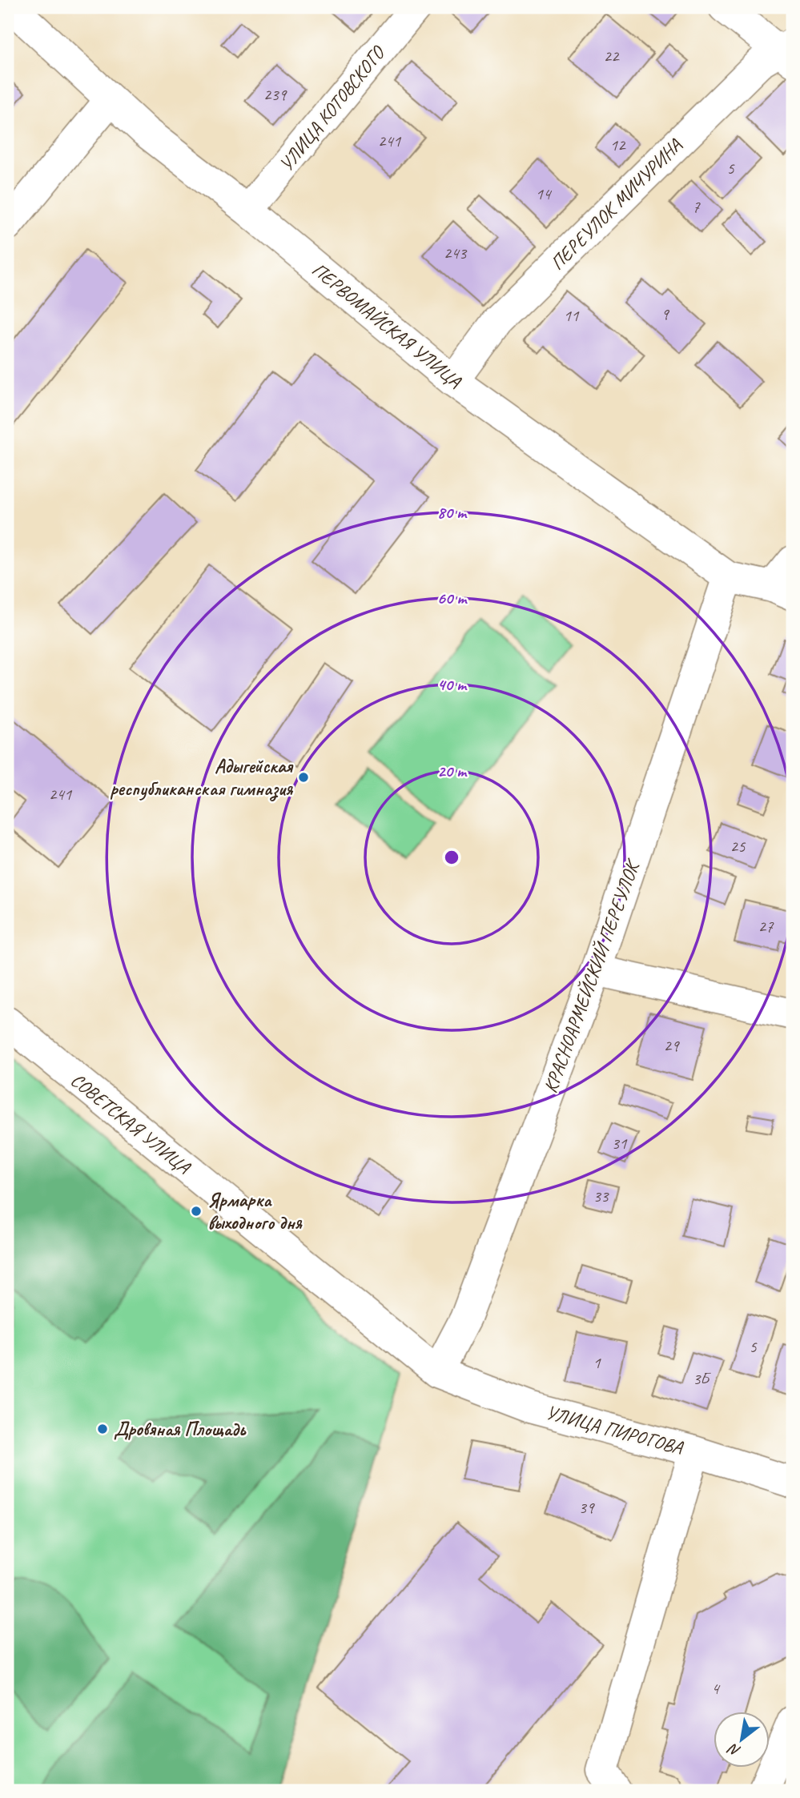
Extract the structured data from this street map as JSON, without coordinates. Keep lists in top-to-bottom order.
{
  "streets": {
    "street": [
      "УЛИЦА КОТОВСКОГО",
      "ПЕРЕУЛОК МИЧУРИНА",
      "ПЕРВОМАЙСКАЯ УЛИЦА",
      "КРАСНОАРМЕЙСКИЙ ПЕРЕУЛОК",
      "СОВЕТСКАЯ УЛИЦА",
      "УЛИЦА ПИРОГОВА"
    ]
  },
  "crossings": [
    ["УЛИЦА КОТОВСКОГО", "ПЕРВОМАЙСКАЯ УЛИЦА"],
    ["ПЕРЕУЛОК МИЧУРИНА", "ПЕРВОМАЙСКАЯ УЛИЦА"],
    ["ПЕРВОМАЙСКАЯ УЛИЦА", "КРАСНОАРМЕЙСКИЙ ПЕРЕУЛОК"],
    ["КРАСНОАРМЕЙСКИЙ ПЕРЕУЛОК", "СОВЕТСКАЯ УЛИЦА"],
    ["КРАСНОАРМЕЙСКИЙ ПЕРЕУЛОК", "УЛИЦА ПИРОГОВА"],
    ["СОВЕТСКАЯ УЛИЦА", "УЛИЦА ПИРОГОВА"]
  ],
  "places": ["Адыгейская республиканская гимназия", "Ярмарка выходного дня", "Дровяная Площадь"],
  "house_numbers": [
    "22",
    "239",
    "241",
    "12",
    "5",
    "14",
    "7",
    "243",
    "9",
    "11",
    "241",
    "25",
    "27",
    "29",
    "31",
    "33",
    "5",
    "1",
    "3Б",
    "39",
    "4"
  ],
  "north": "bottom left",
  "rings": [
    "80 m",
    "60 m",
    "40 m",
    "20 m"
  ]
}
